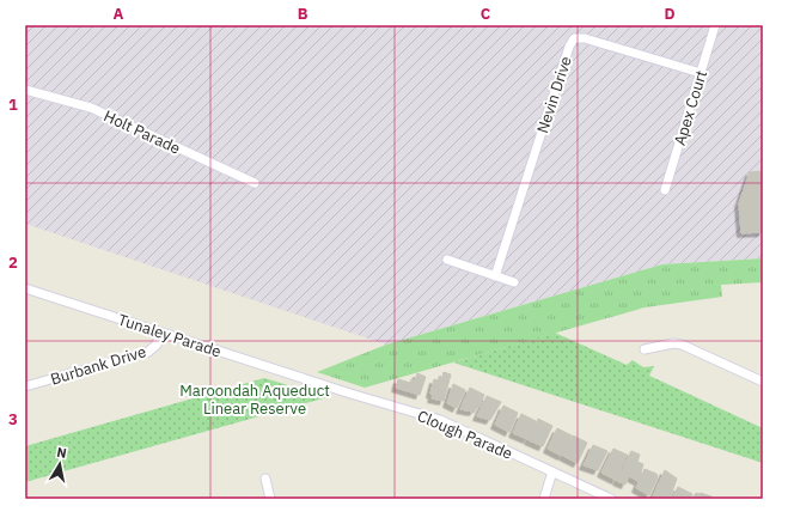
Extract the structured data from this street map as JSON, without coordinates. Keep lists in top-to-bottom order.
{
  "streets": {
    "street": [
      "Nevin Drive",
      "Apex Court",
      "Holt Parade",
      "Tunaley Parade",
      "Burbank Drive",
      "Clough Parade"
    ]
  },
  "crossings": [
    ["Nevin Drive", "Apex Court"],
    ["Tunaley Parade", "Burbank Drive"],
    ["Tunaley Parade", "Clough Parade"]
  ],
  "parks": ["Maroondah Aqueduct Linear Reserve"],
  "north": "top",
  "grid": {
    "columns": [
      "A",
      "B",
      "C",
      "D"
    ],
    "rows": ["1", "2", "3"]
  }
}
